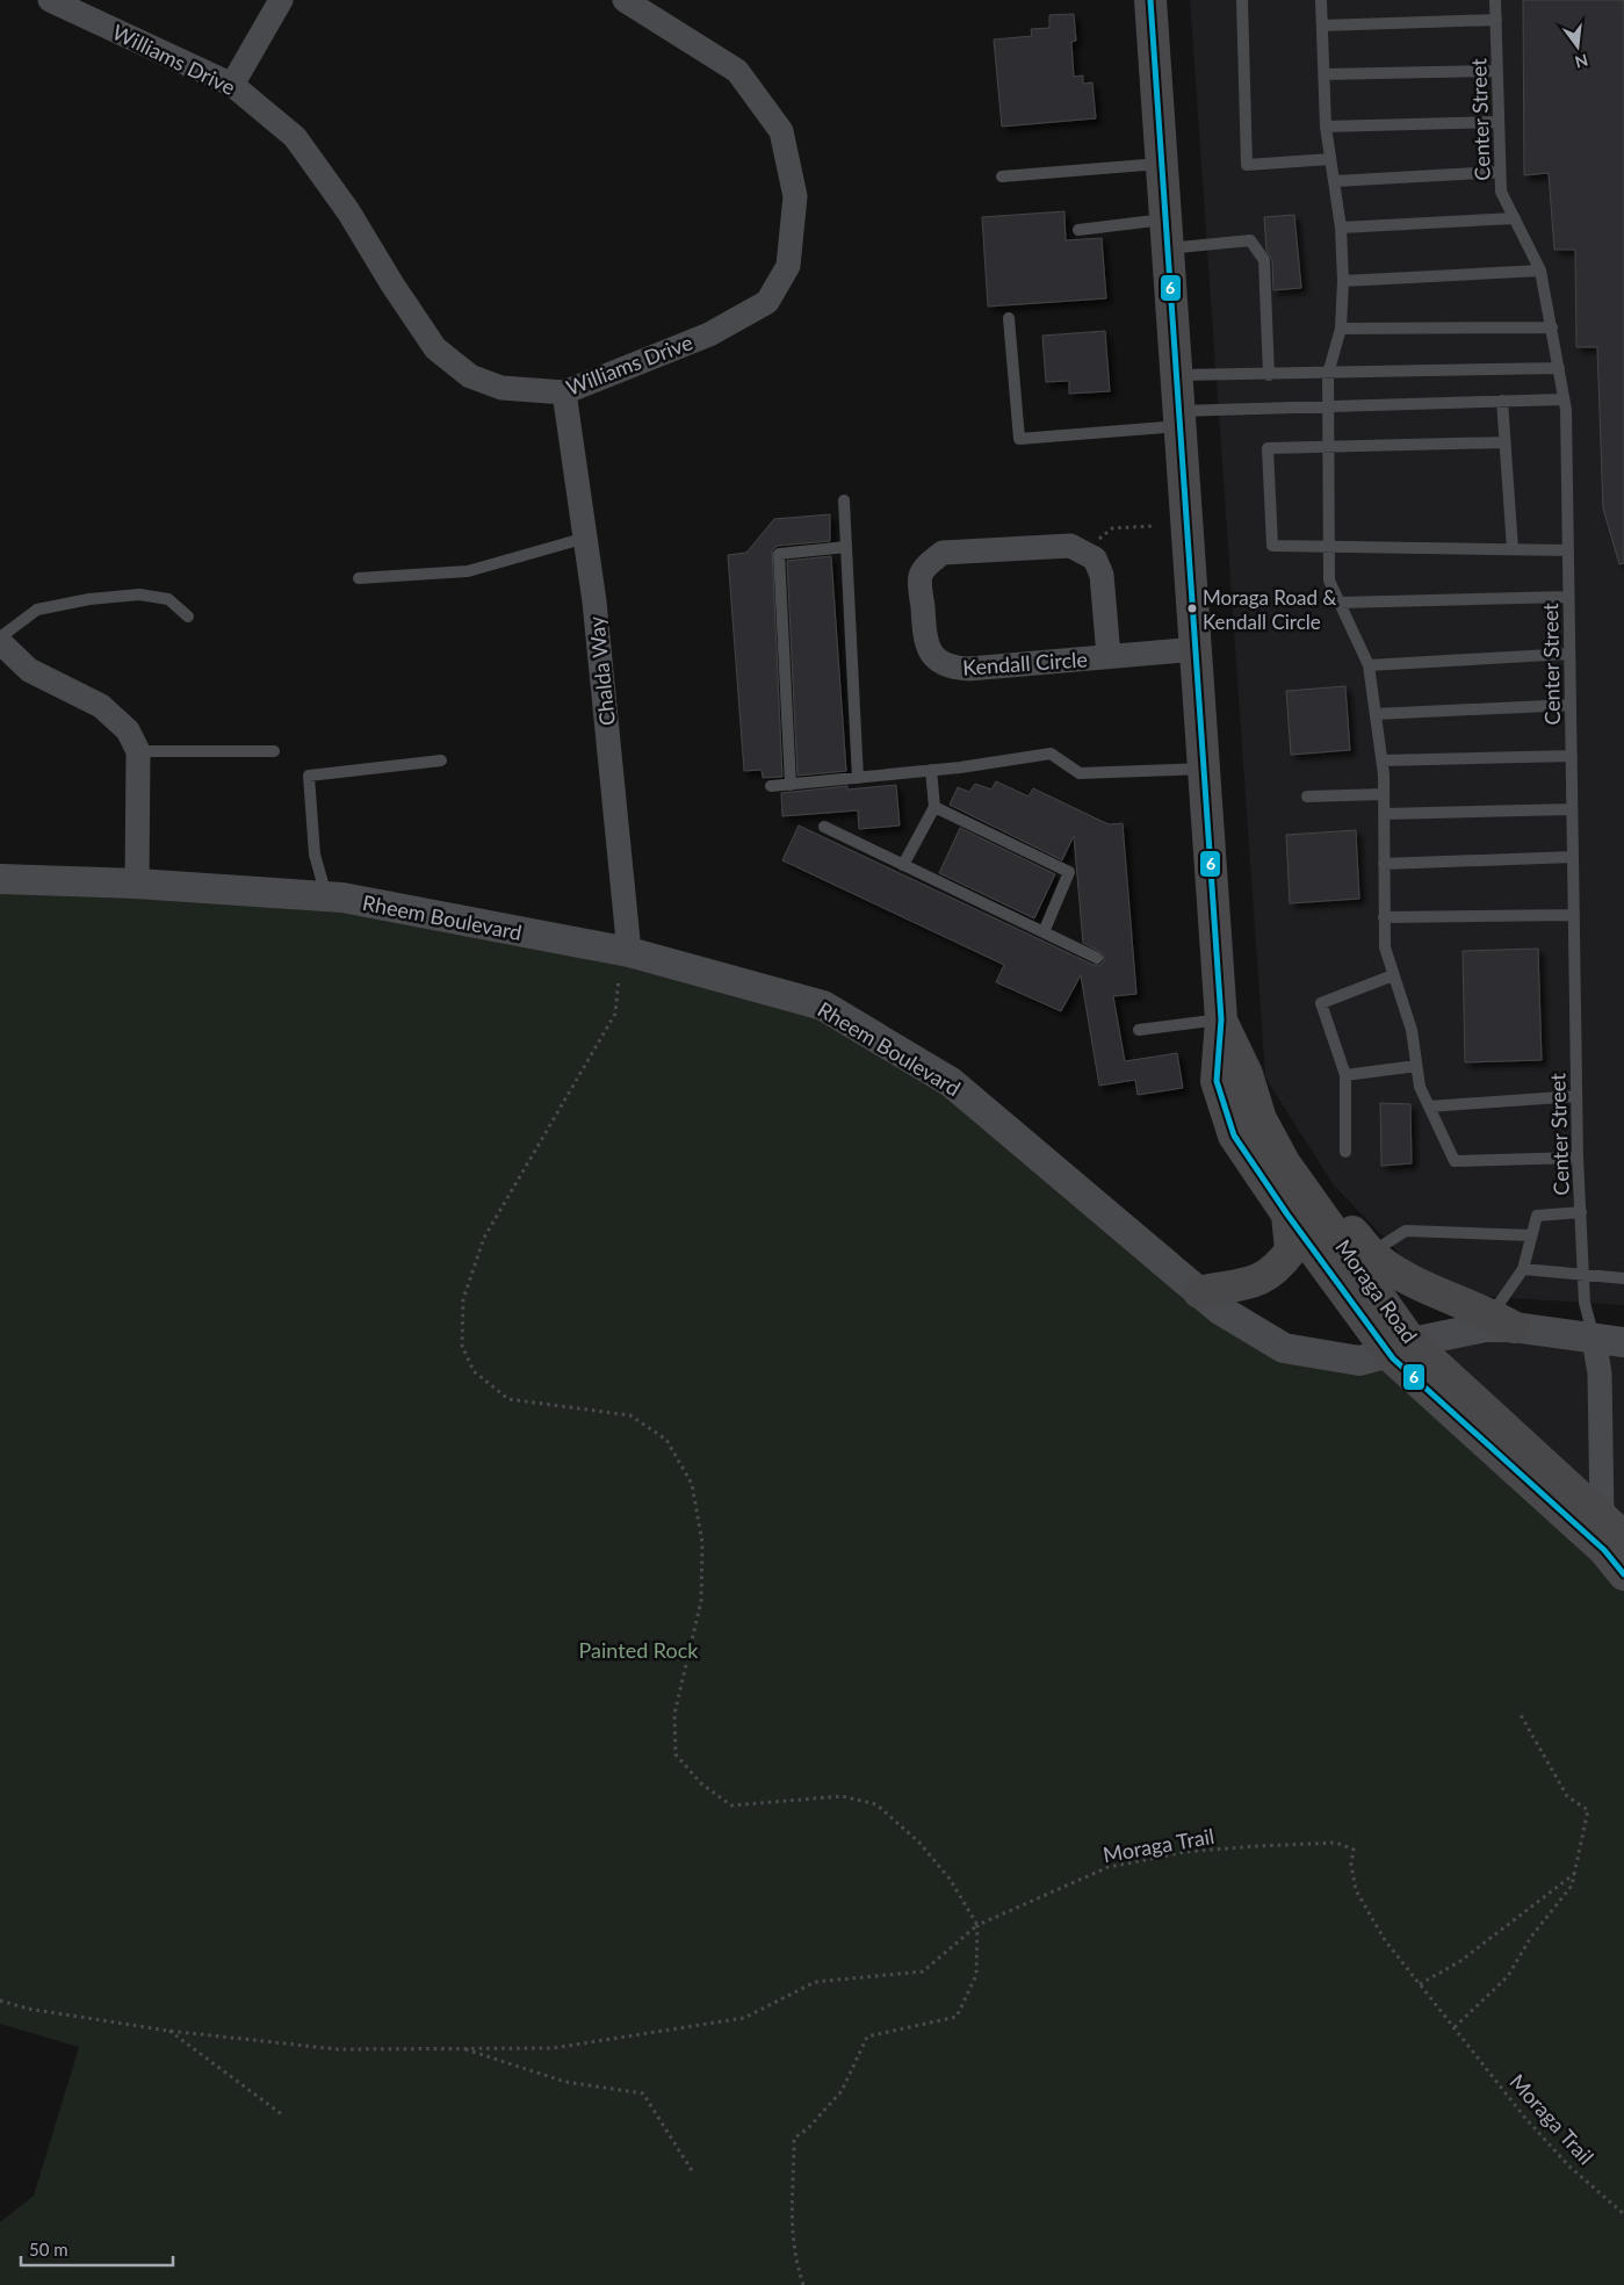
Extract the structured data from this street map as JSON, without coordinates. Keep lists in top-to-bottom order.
{
  "streets": {
    "main road": ["Moraga Road"],
    "street": [
      "Williams Drive",
      "Kendall Circle",
      "Chalda Way",
      "Rheem Boulevard"
    ],
    "lane": ["Center Street"],
    "path": ["Moraga Trail"]
  },
  "crossings": [
    ["Williams Drive", "Chalda Way"],
    ["Center Street", "Rheem Boulevard"],
    ["Kendall Circle", "Moraga Road"],
    ["Chalda Way", "Rheem Boulevard"],
    ["Rheem Boulevard", "Moraga Road"]
  ],
  "parks": ["Painted Rock"],
  "places": ["Moraga Road & Kendall Circle"],
  "lines": ["transit line 6"],
  "scale_bar": "50 m",
  "north": "bottom"
}
